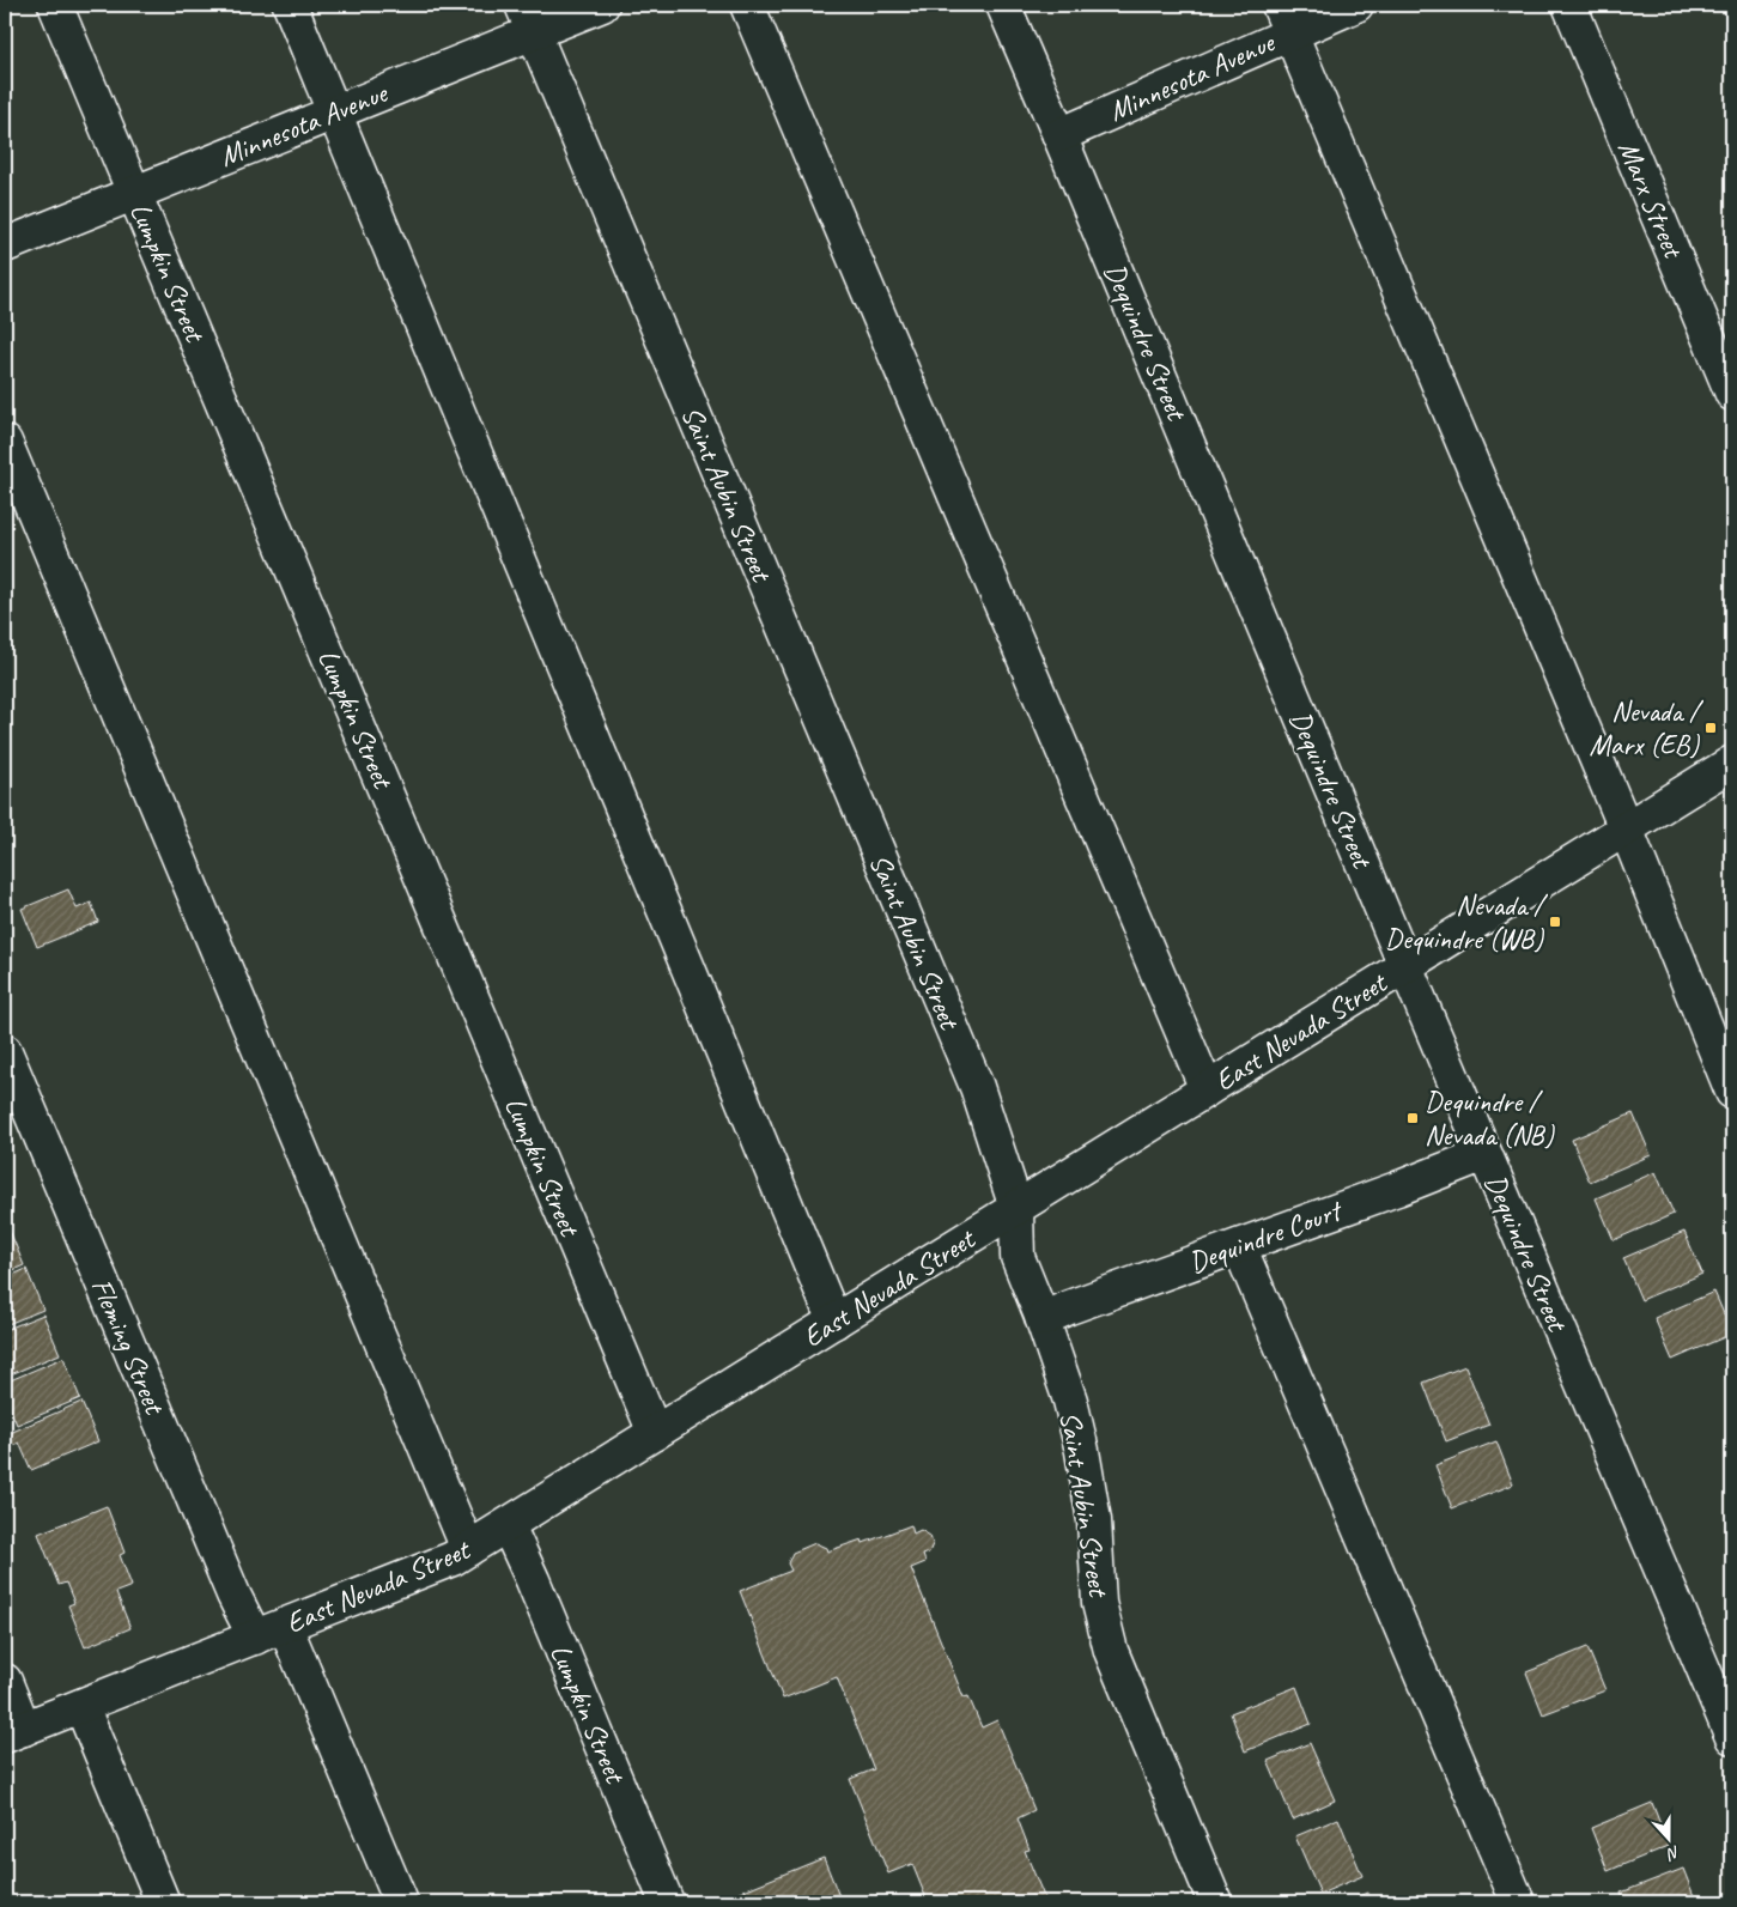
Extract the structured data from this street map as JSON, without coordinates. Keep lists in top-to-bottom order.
{
  "streets": {
    "street": [
      "Minnesota Avenue",
      "Marx Street",
      "Lumpkin Street",
      "Dequindre Street",
      "Saint Aubin Street",
      "East Nevada Street",
      "Dequindre Court",
      "Fleming Street"
    ]
  },
  "crossings": [
    ["Minnesota Avenue", "Lumpkin Street"],
    ["Minnesota Avenue", "Dequindre Street"],
    ["Minnesota Avenue", "Saint Aubin Street"],
    ["Lumpkin Street", "East Nevada Street"],
    ["Dequindre Street", "East Nevada Street"],
    ["Dequindre Street", "Dequindre Court"],
    ["Saint Aubin Street", "East Nevada Street"],
    ["Saint Aubin Street", "Dequindre Court"],
    ["East Nevada Street", "Fleming Street"]
  ],
  "places": {
    "transit": ["Nevada / Marx (EB)", "Nevada / Dequindre (WB)", "Dequindre / Nevada (NB)"]
  },
  "north": "bottom"
}
